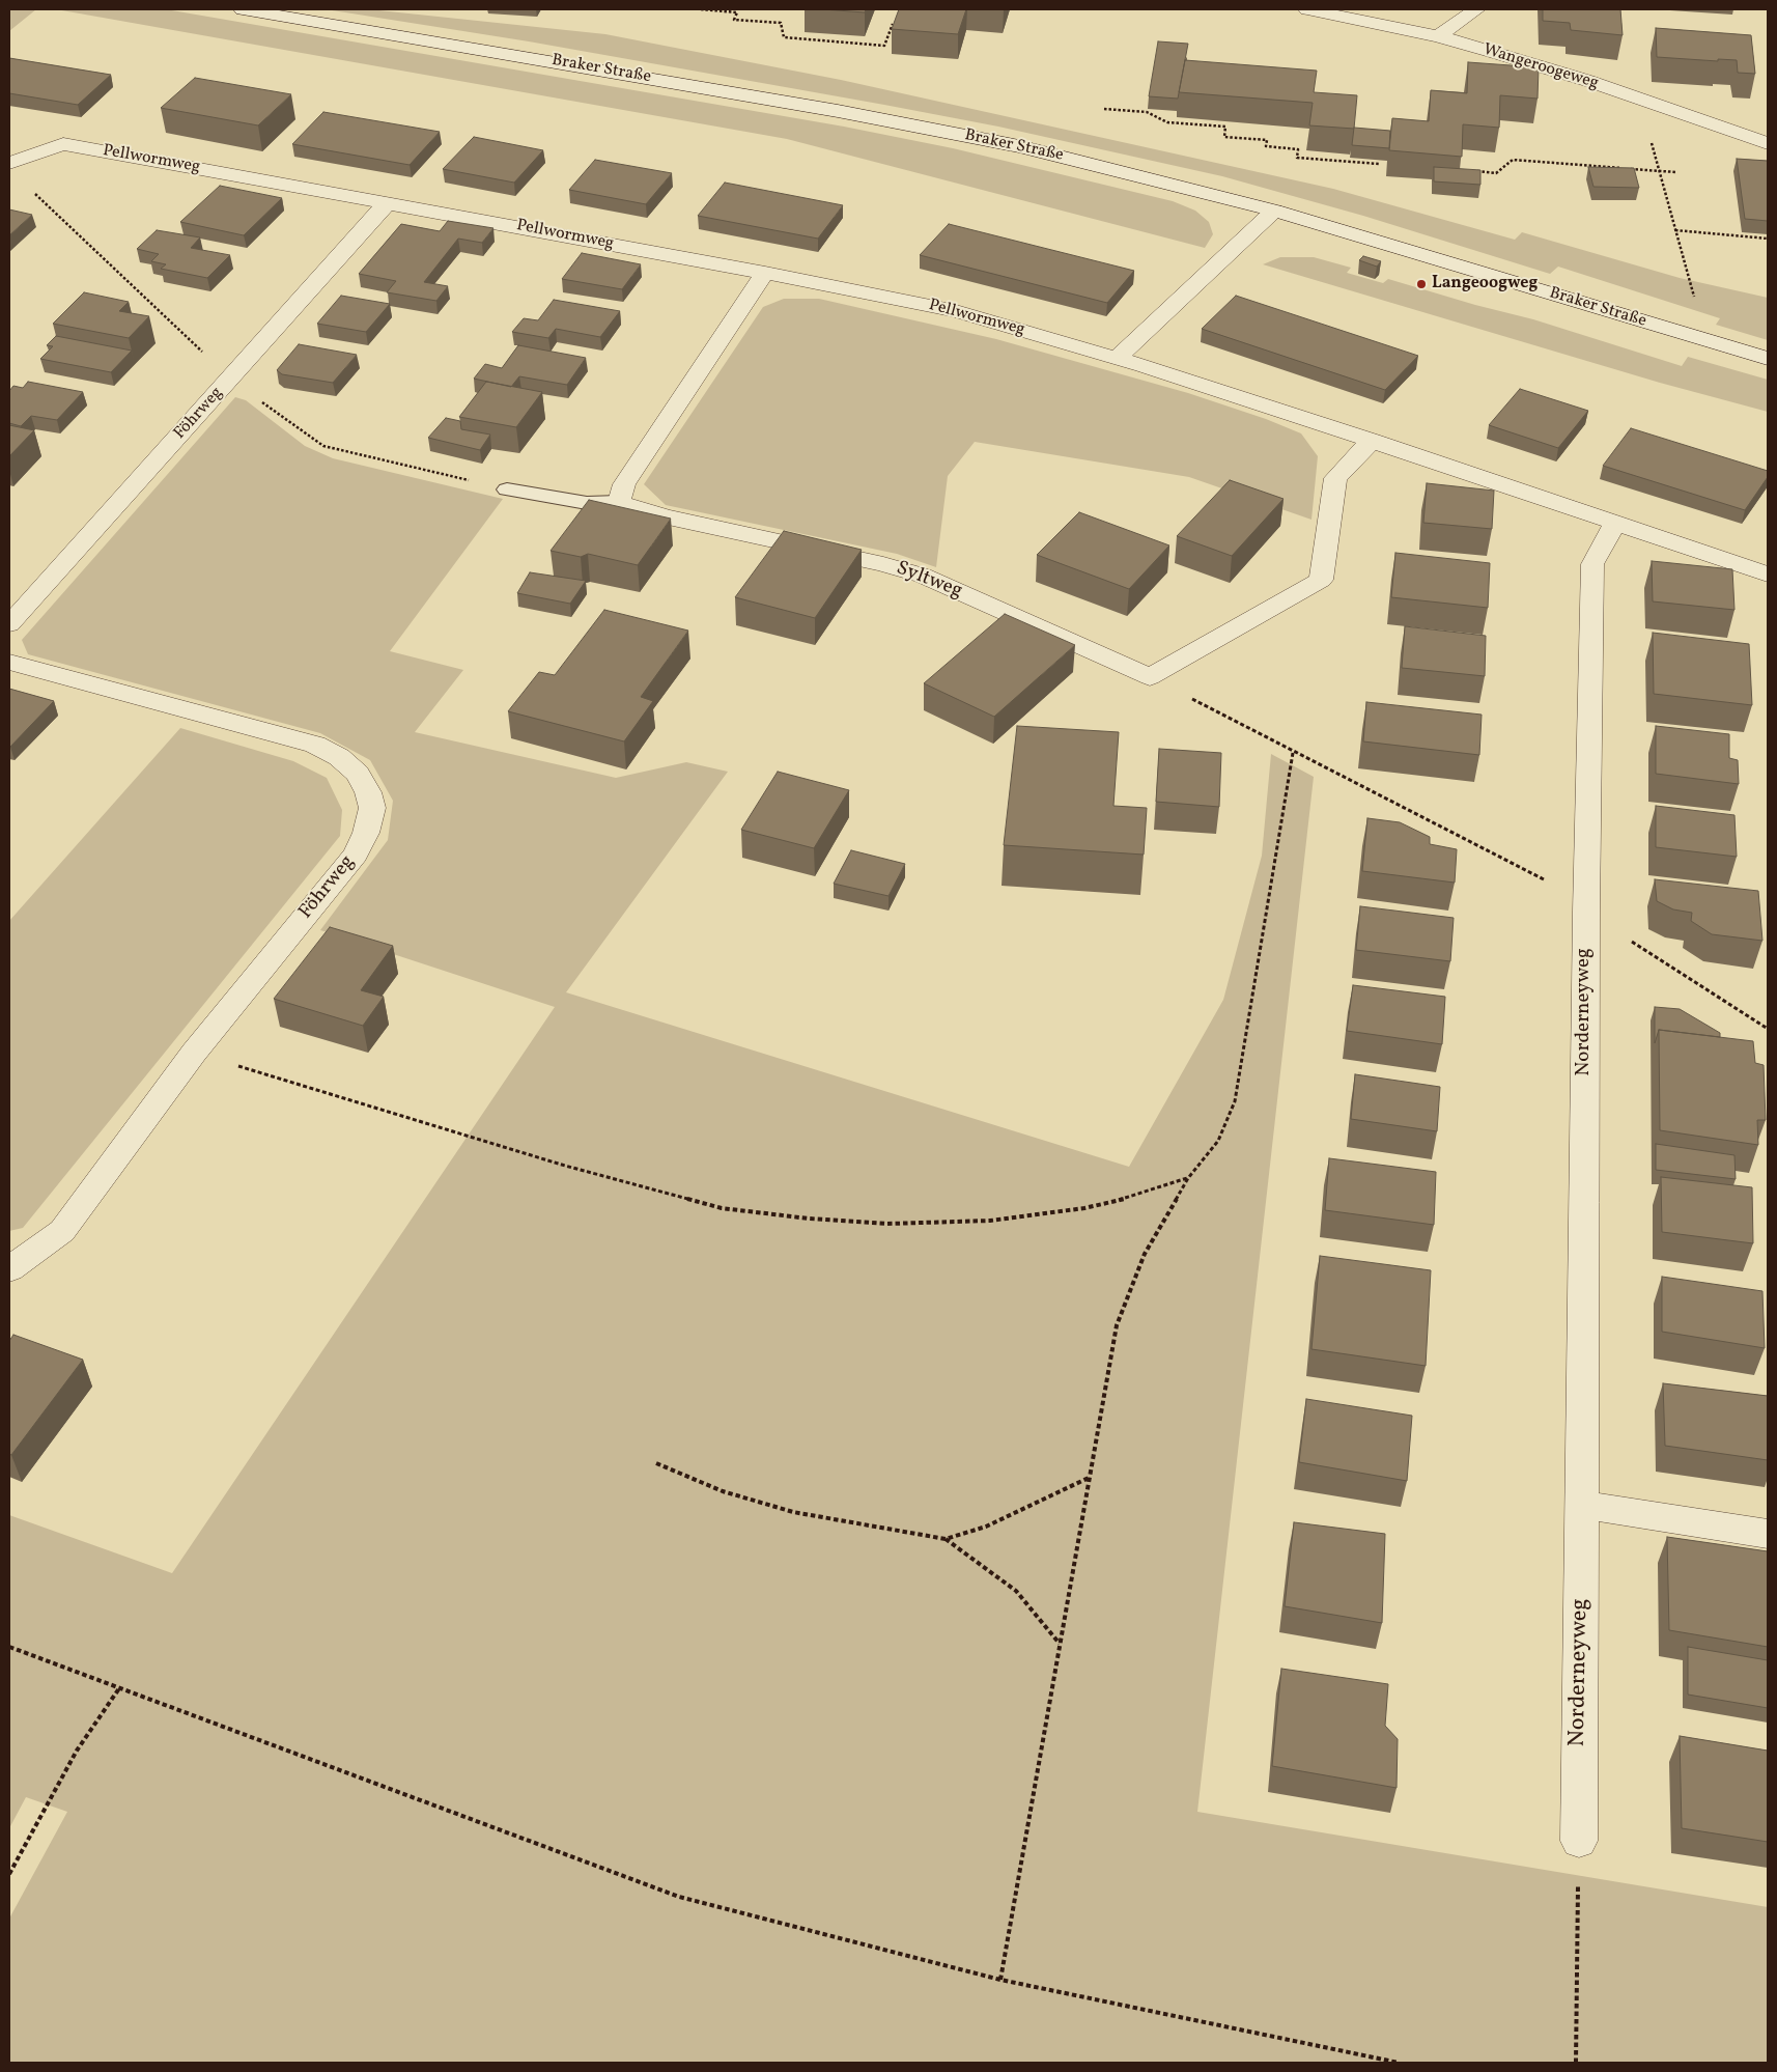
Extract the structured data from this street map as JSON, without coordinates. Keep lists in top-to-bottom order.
{
  "streets": {
    "street": [
      "Wangeroogeweg",
      "Braker Straße",
      "Pellwormweg",
      "Föhrweg",
      "Syltweg",
      "Norderneyweg"
    ]
  },
  "crossings": [
    ["Pellwormweg", "Föhrweg"]
  ],
  "places": ["Langeoogweg"]
}
